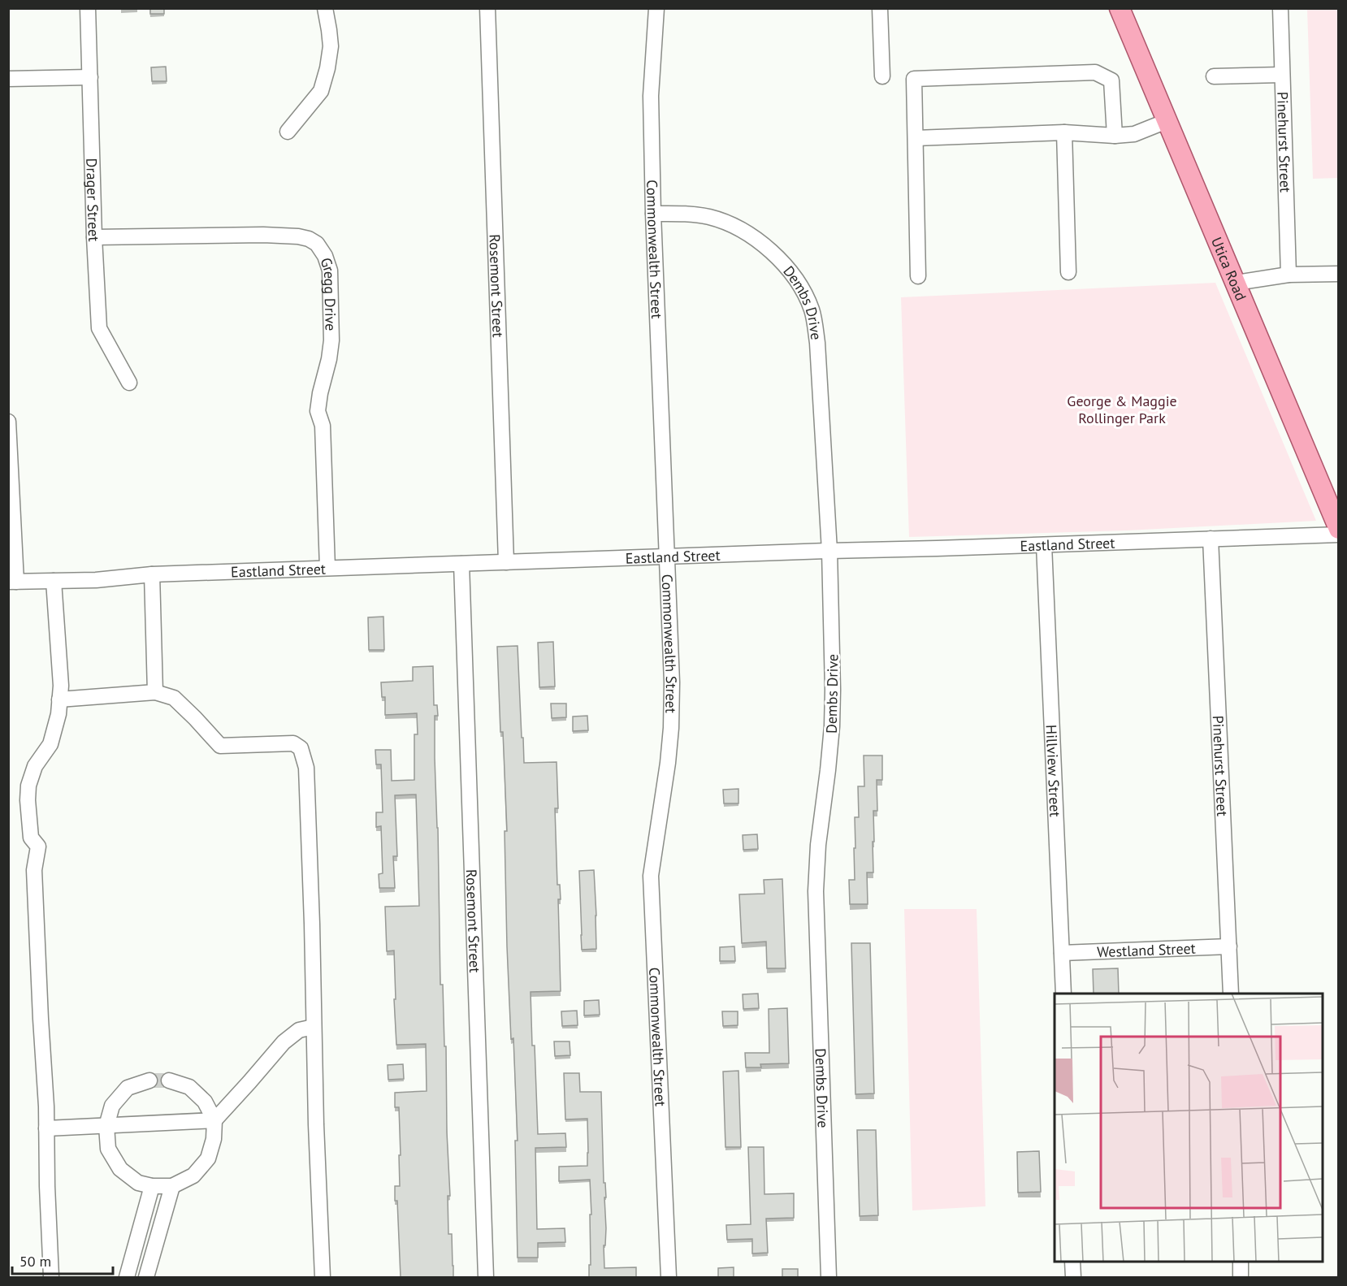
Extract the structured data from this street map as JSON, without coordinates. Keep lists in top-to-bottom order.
{
  "streets": {
    "main road": ["Utica Road"],
    "street": [
      "Pinehurst Street",
      "Drager Street",
      "Commonwealth Street",
      "Rosemont Street",
      "Gregg Drive",
      "Dembs Drive",
      "Eastland Street",
      "Hillview Street",
      "Westland Street"
    ]
  },
  "crossings": [
    ["Pinehurst Street", "Eastland Street"],
    ["Pinehurst Street", "Westland Street"],
    ["Drager Street", "Gregg Drive"],
    ["Commonwealth Street", "Dembs Drive"],
    ["Commonwealth Street", "Eastland Street"],
    ["Rosemont Street", "Eastland Street"],
    ["Gregg Drive", "Eastland Street"],
    ["Dembs Drive", "Eastland Street"],
    ["Eastland Street", "Hillview Street"],
    ["Hillview Street", "Westland Street"]
  ],
  "parks": ["George & Maggie Rollinger Park"],
  "scale_bar": "50 m"
}
